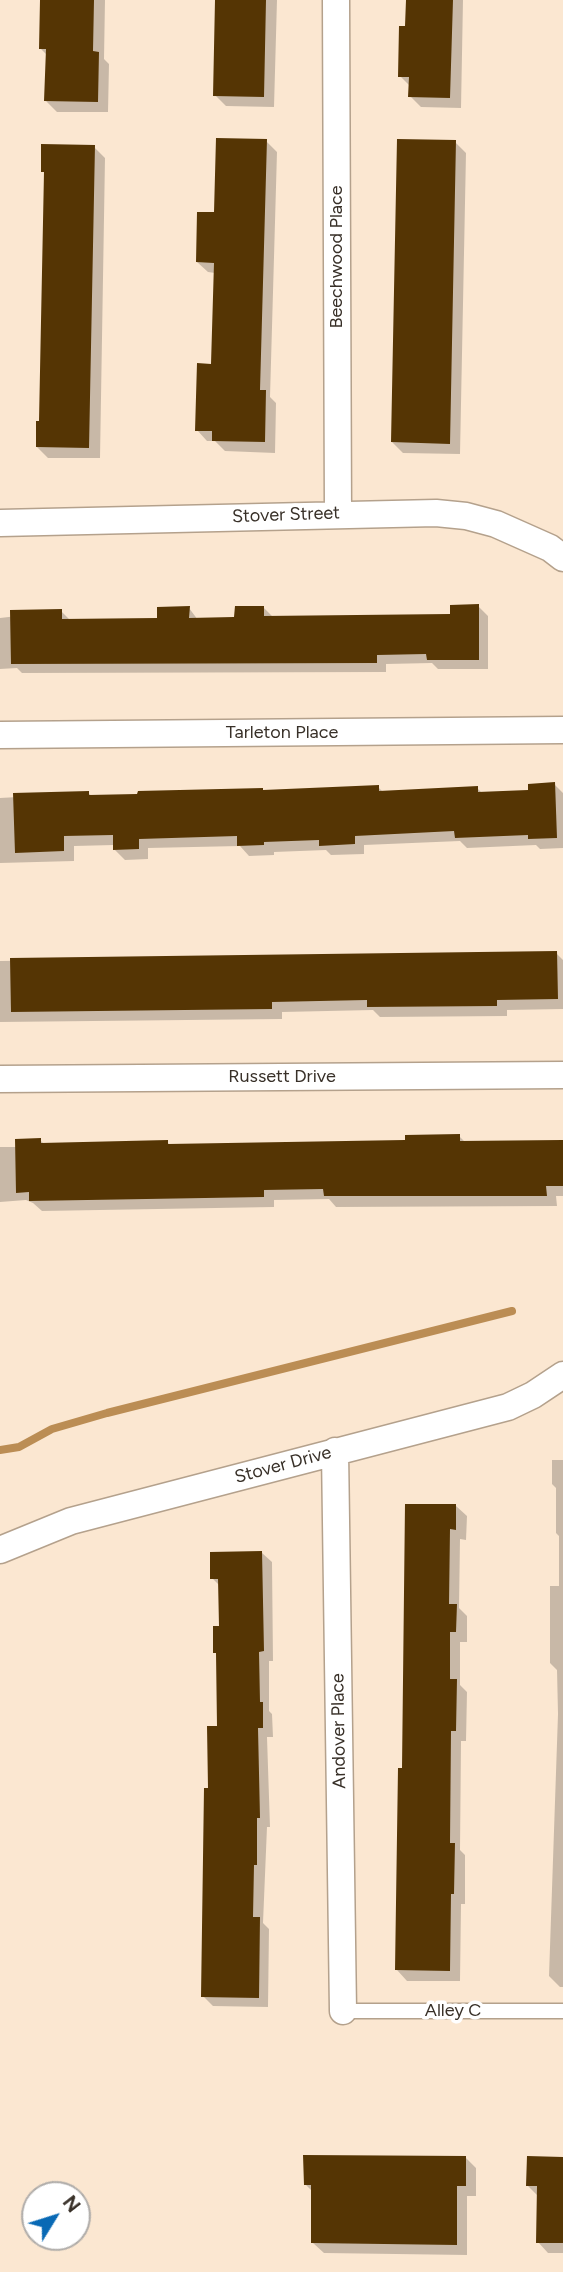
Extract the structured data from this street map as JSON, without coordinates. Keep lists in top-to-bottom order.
{
  "streets": {
    "street": [
      "Beechwood Place",
      "Stover Street",
      "Tarleton Place",
      "Russett Drive",
      "Stover Drive",
      "Andover Place"
    ],
    "lane": ["Alley C"]
  },
  "crossings": [
    ["Beechwood Place", "Stover Street"],
    ["Stover Drive", "Andover Place"],
    ["Andover Place", "Alley C"]
  ],
  "north": "top right"
}
